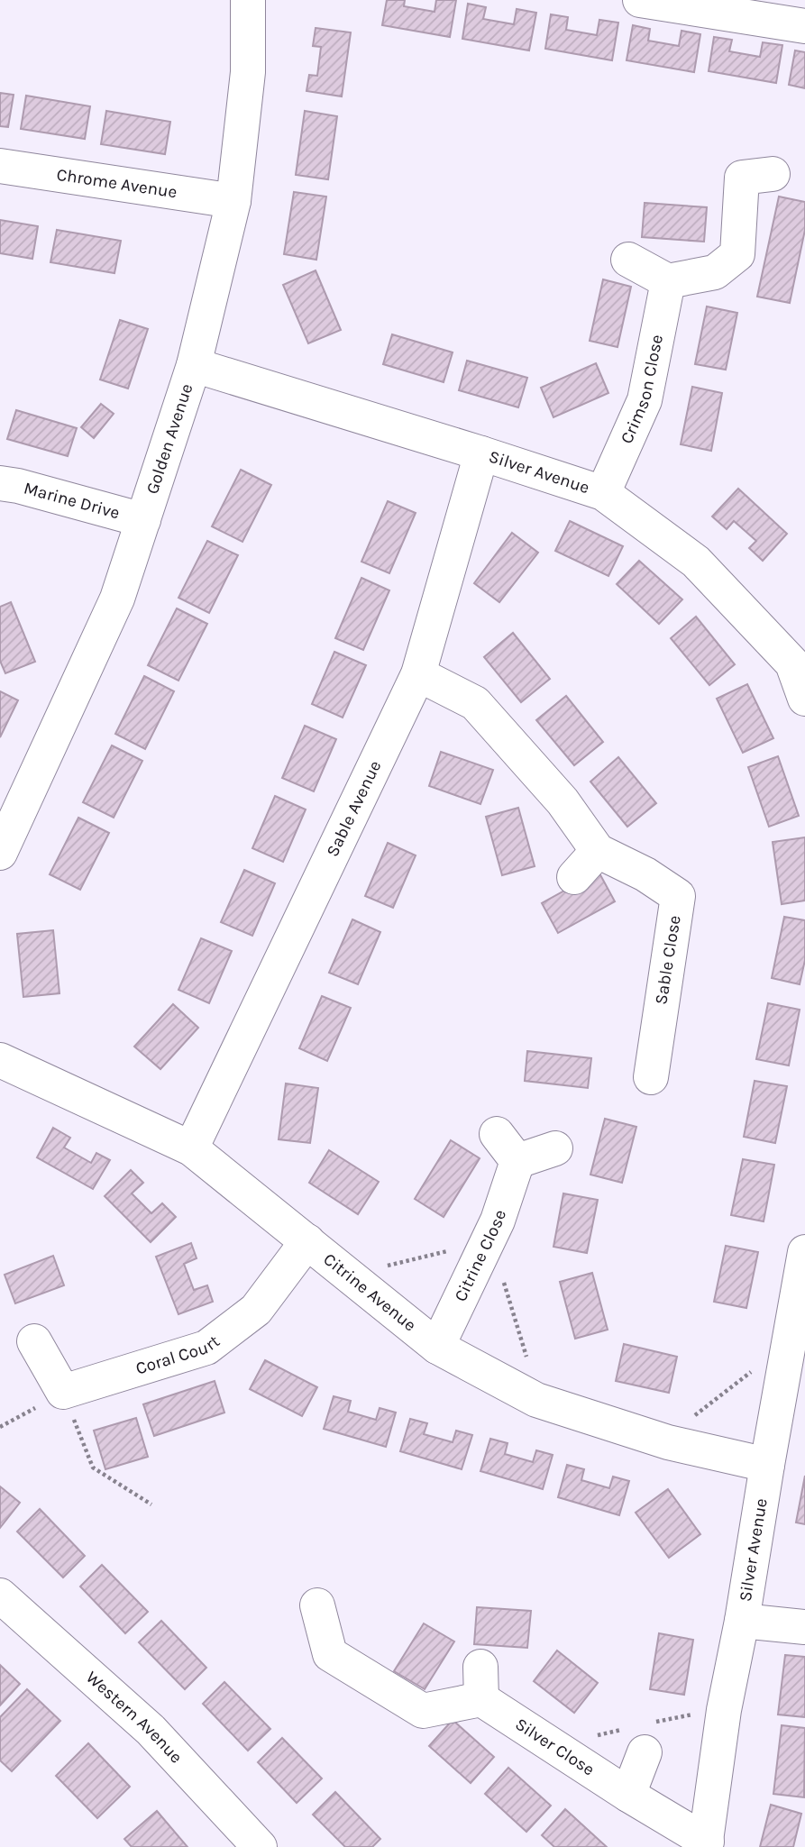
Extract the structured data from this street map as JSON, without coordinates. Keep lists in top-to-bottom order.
{
  "streets": {
    "street": [
      "Chrome Avenue",
      "Crimson Close",
      "Golden Avenue",
      "Silver Avenue",
      "Marine Drive",
      "Sable Avenue",
      "Sable Close",
      "Citrine Close",
      "Citrine Avenue",
      "Coral Court",
      "Western Avenue",
      "Silver Close"
    ]
  },
  "crossings": [
    ["Chrome Avenue", "Golden Avenue"],
    ["Crimson Close", "Silver Avenue"],
    ["Golden Avenue", "Silver Avenue"],
    ["Golden Avenue", "Marine Drive"],
    ["Silver Avenue", "Sable Avenue"],
    ["Silver Avenue", "Citrine Avenue"],
    ["Silver Avenue", "Silver Close"],
    ["Sable Avenue", "Sable Close"],
    ["Sable Avenue", "Citrine Avenue"],
    ["Citrine Close", "Citrine Avenue"],
    ["Citrine Avenue", "Coral Court"]
  ]
}
